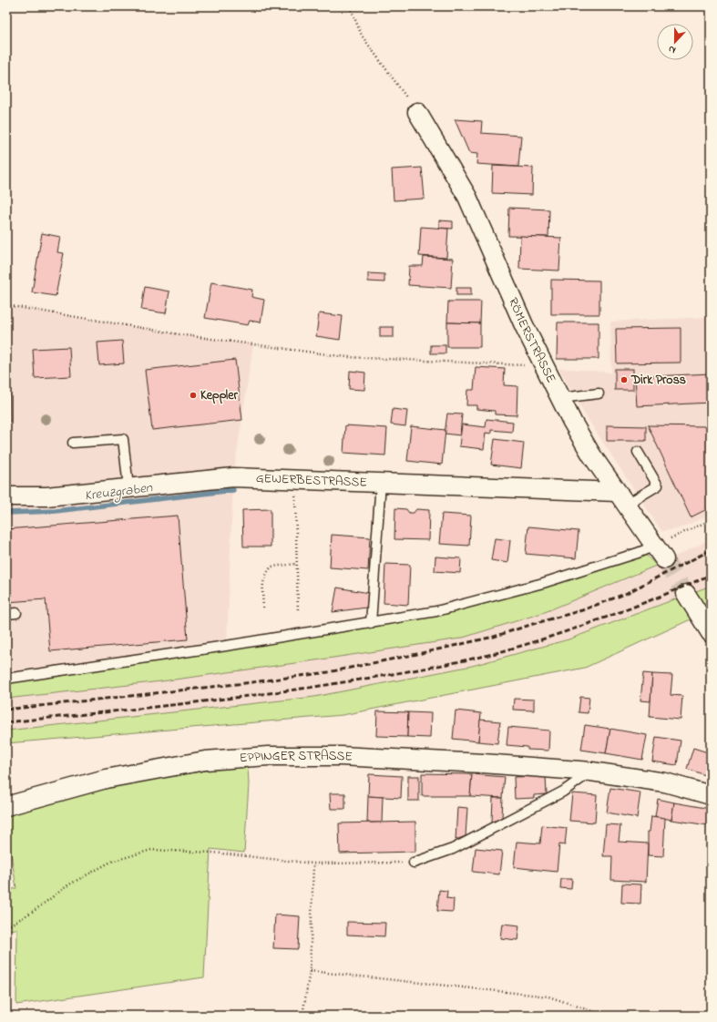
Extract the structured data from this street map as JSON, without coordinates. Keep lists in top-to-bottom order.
{
  "streets": {
    "street": ["RÖMERSTRASSE", "GEWERBESTRASSE", "EPPINGER STRASSE"]
  },
  "crossings": [
    ["RÖMERSTRASSE", "GEWERBESTRASSE"]
  ],
  "water": ["Kreuzgraben"],
  "places": ["Dirk Pross", "Keppler"],
  "north": "bottom"
}
